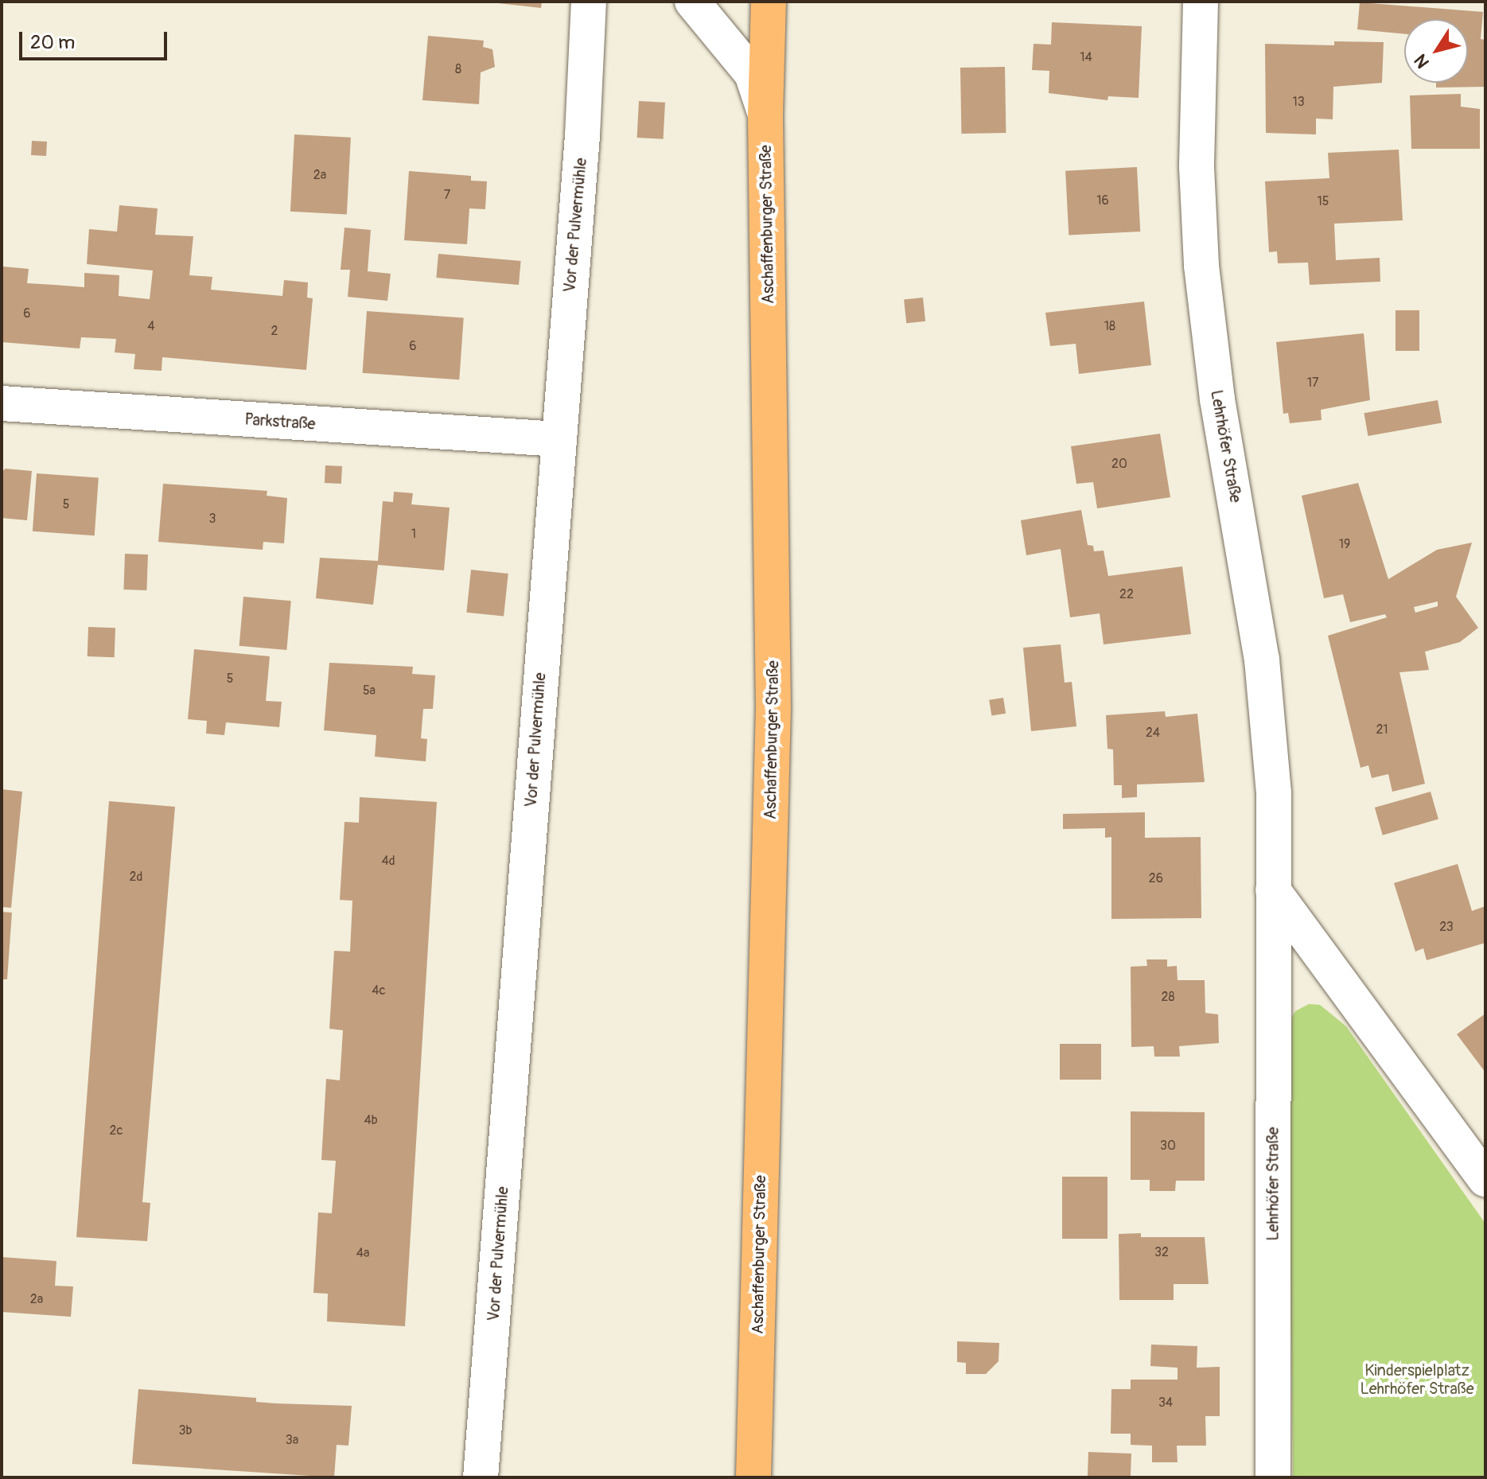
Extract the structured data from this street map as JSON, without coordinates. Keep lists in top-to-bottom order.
{
  "streets": {
    "main road": ["Aschaffenburger Straße"],
    "street": ["Vor der Pulvermühle", "Parkstraße", "Lehrhöfer Straße"]
  },
  "crossings": [
    ["Vor der Pulvermühle", "Parkstraße"]
  ],
  "parks": ["Kinderspielplatz Lehrhöfer Straße"],
  "house_numbers": [
    "14",
    "8",
    "13",
    "2a",
    "7",
    "16",
    "15",
    "6",
    "4",
    "18",
    "2",
    "6",
    "17",
    "20",
    "5",
    "3",
    "1",
    "19",
    "22",
    "5",
    "5a",
    "21",
    "24",
    "4d",
    "2d",
    "26",
    "23",
    "4c",
    "28",
    "4b",
    "2c",
    "30",
    "32",
    "4a",
    "2a",
    "34",
    "3b",
    "3a"
  ],
  "scale_bar": "20 m",
  "north": "bottom left"
}
